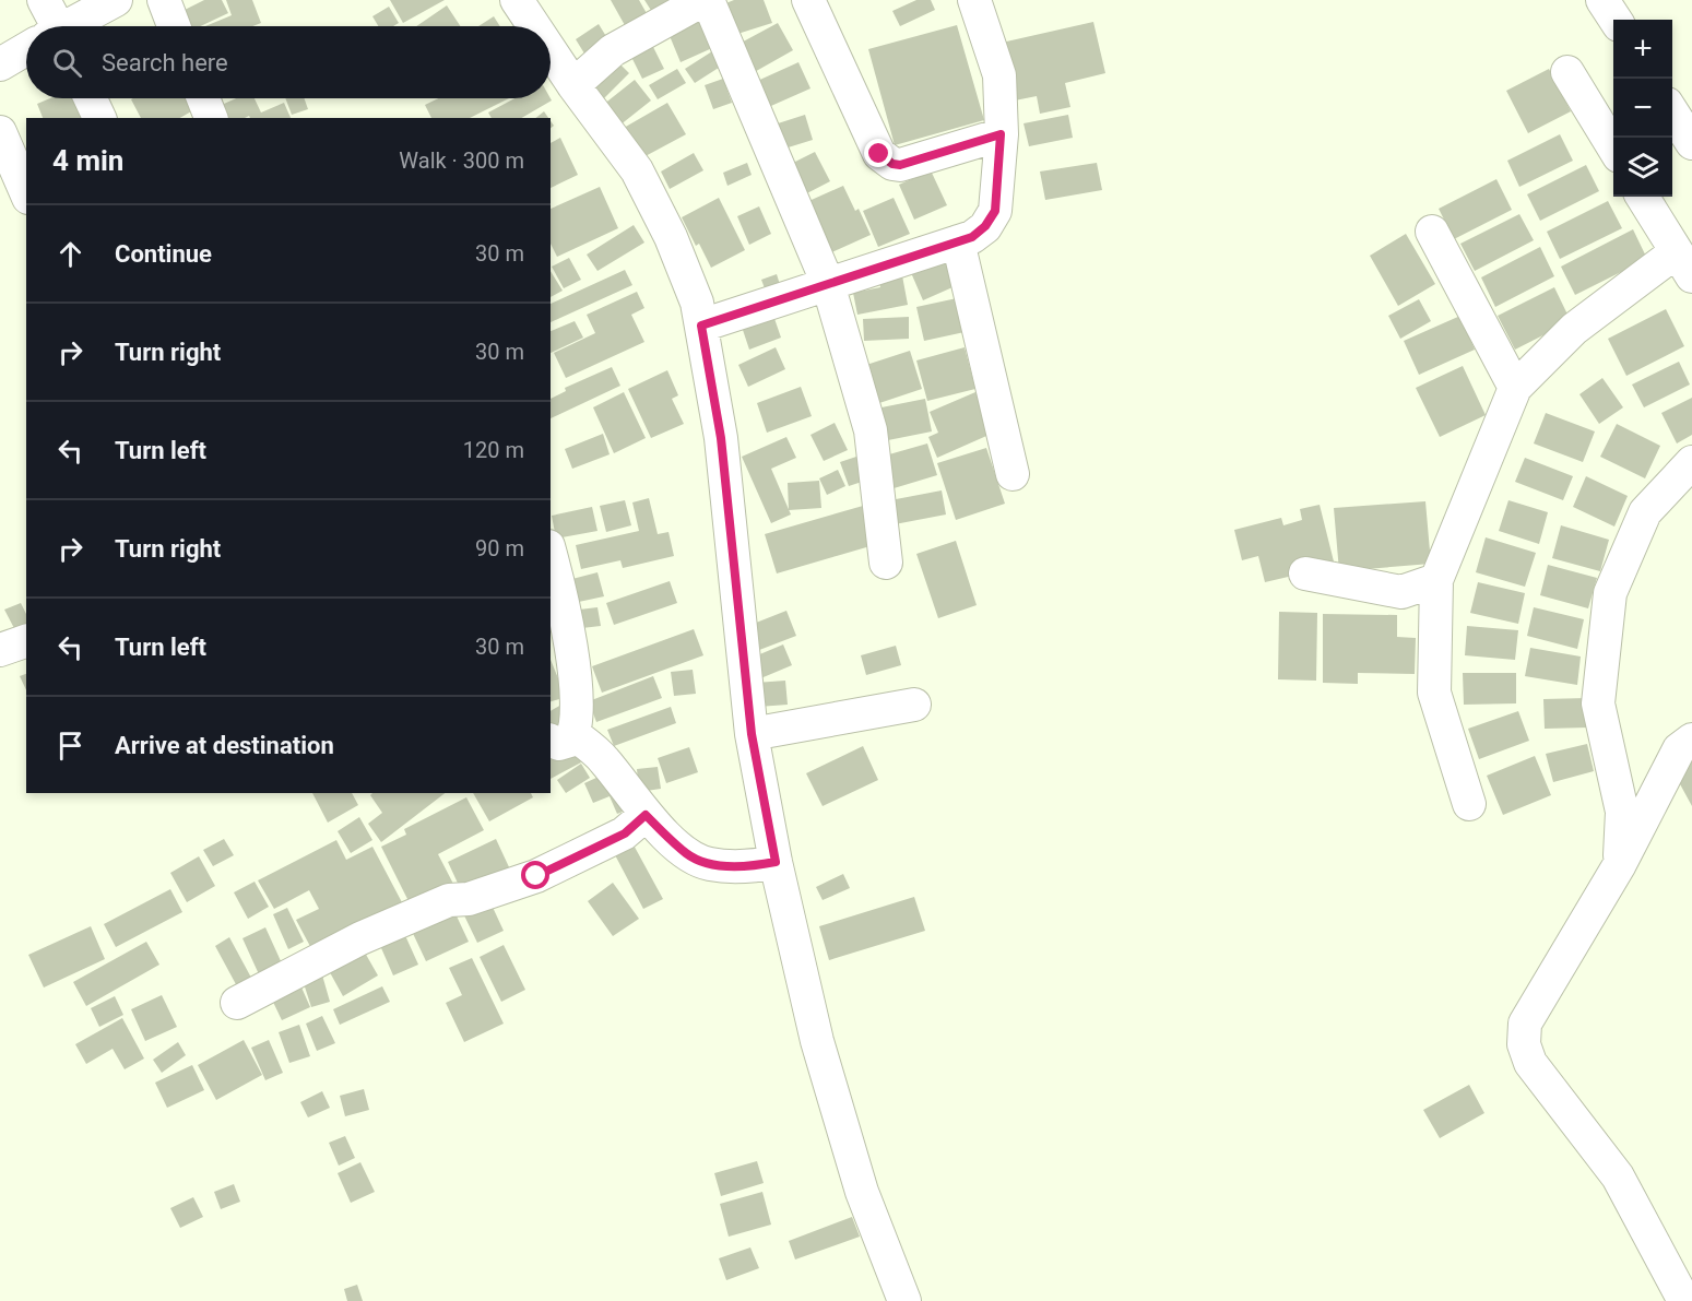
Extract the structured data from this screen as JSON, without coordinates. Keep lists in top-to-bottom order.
{
  "page": {
    "map_buttons": ["+", "−"],
    "search": "Search here",
    "heading": ["4 min", "Walk · 300 m"],
    "list": [
      ["Continue", "30 m"],
      ["Turn right", "30 m"],
      ["Turn left", "120 m"],
      ["Turn right", "90 m"],
      ["Turn left", "30 m"],
      "Arrive at destination"
    ]
  }
}
